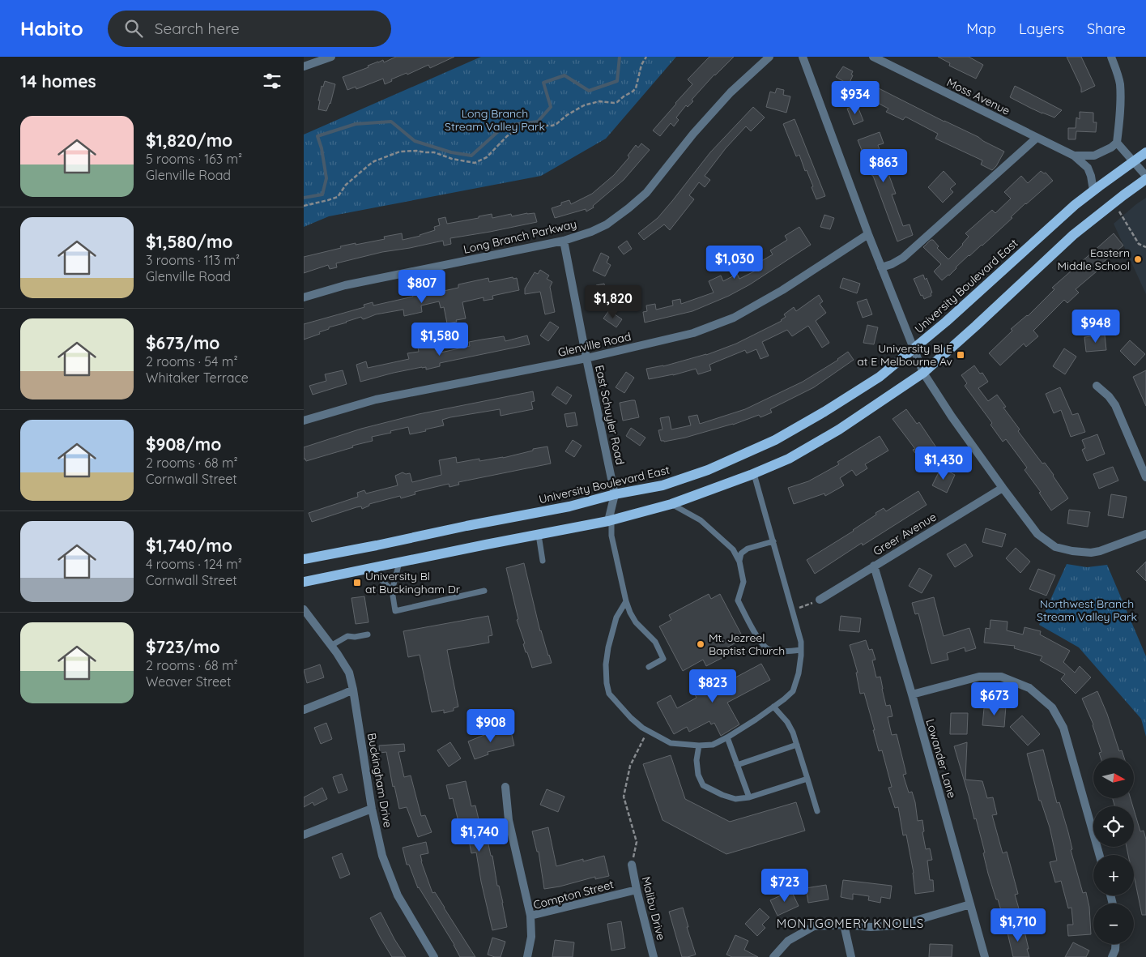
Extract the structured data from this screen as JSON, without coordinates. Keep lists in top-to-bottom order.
{
  "streets": {
    "main road": ["University Boulevard East"],
    "street": [
      "Moss Avenue",
      "Long Branch Parkway",
      "Glenville Road",
      "East Schuyler Road",
      "Greer Avenue",
      "Lowander Lane",
      "Buckingham Drive",
      "Compton Street",
      "Malibu Drive"
    ]
  },
  "crossings": [
    ["Moss Avenue", "University Boulevard East"],
    ["Long Branch Parkway", "East Schuyler Road"],
    ["University Boulevard East", "East Schuyler Road"],
    ["Glenville Road", "East Schuyler Road"],
    ["Greer Avenue", "Lowander Lane"],
    ["Compton Street", "Malibu Drive"]
  ],
  "districts": ["MONTGOMERY KNOLLS"],
  "parks": ["Long Branch Stream Valley Park", "Northwest Branch Stream Valley Park"],
  "places": {
    "other": ["Eastern Middle School", "Mt. Jezreel Baptist Church"],
    "transit": ["University Bl E at E Melbourne Av", "University Bl at Buckingham Dr"]
  },
  "north": "right",
  "page": {
    "header": "Habito",
    "search": "Search here",
    "nav": ["Map", "Layers", "Share"],
    "heading": "14 homes",
    "price": [
      "$934",
      "$863",
      "$1,030",
      "$807",
      "$1,820",
      "$948",
      "$1,580",
      "$1,430",
      "$823",
      "$673",
      "$908",
      "$1,740",
      "$723",
      "$1,710"
    ],
    "list": [
      {
        "name": "$1,820/mo",
        "note": "5 rooms · 163 m² · Glenville Road"
      },
      {
        "name": "$1,580/mo",
        "note": "3 rooms · 113 m² · Glenville Road"
      },
      {
        "name": "$673/mo",
        "note": "2 rooms · 54 m² · Whitaker Terrace"
      },
      {
        "name": "$908/mo",
        "note": "2 rooms · 68 m² · Cornwall Street"
      },
      {
        "name": "$1,740/mo",
        "note": "4 rooms · 124 m² · Cornwall Street"
      },
      {
        "name": "$723/mo",
        "note": "2 rooms · 68 m² · Weaver Street"
      }
    ],
    "map_buttons": ["+", "−"]
  }
}
